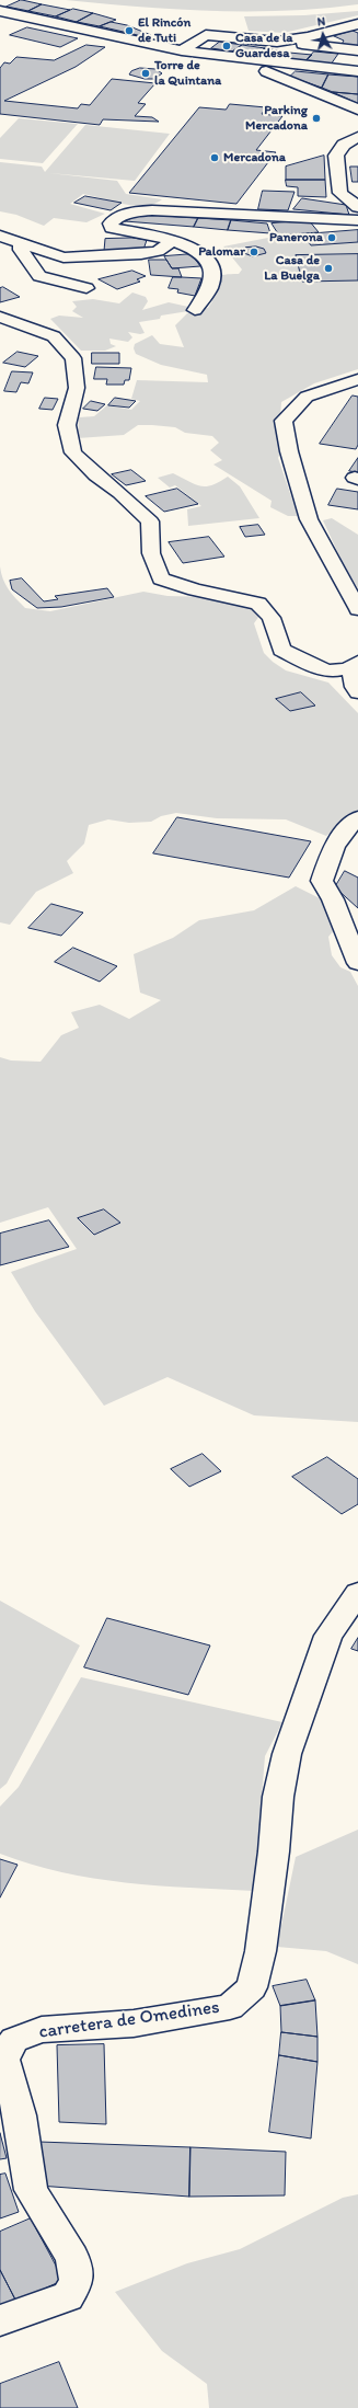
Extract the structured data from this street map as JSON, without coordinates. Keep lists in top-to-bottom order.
{
  "streets": {
    "street": ["carretera de Omedines"]
  },
  "places": [
    "El Rincón de Tuti",
    "Casa de la Guardesa",
    "Torre de la Quintana",
    "Parking Mercadona",
    "Mercadona",
    "Panerona",
    "Palomar",
    "Casa de La Buelga"
  ],
  "north": "top"
}
